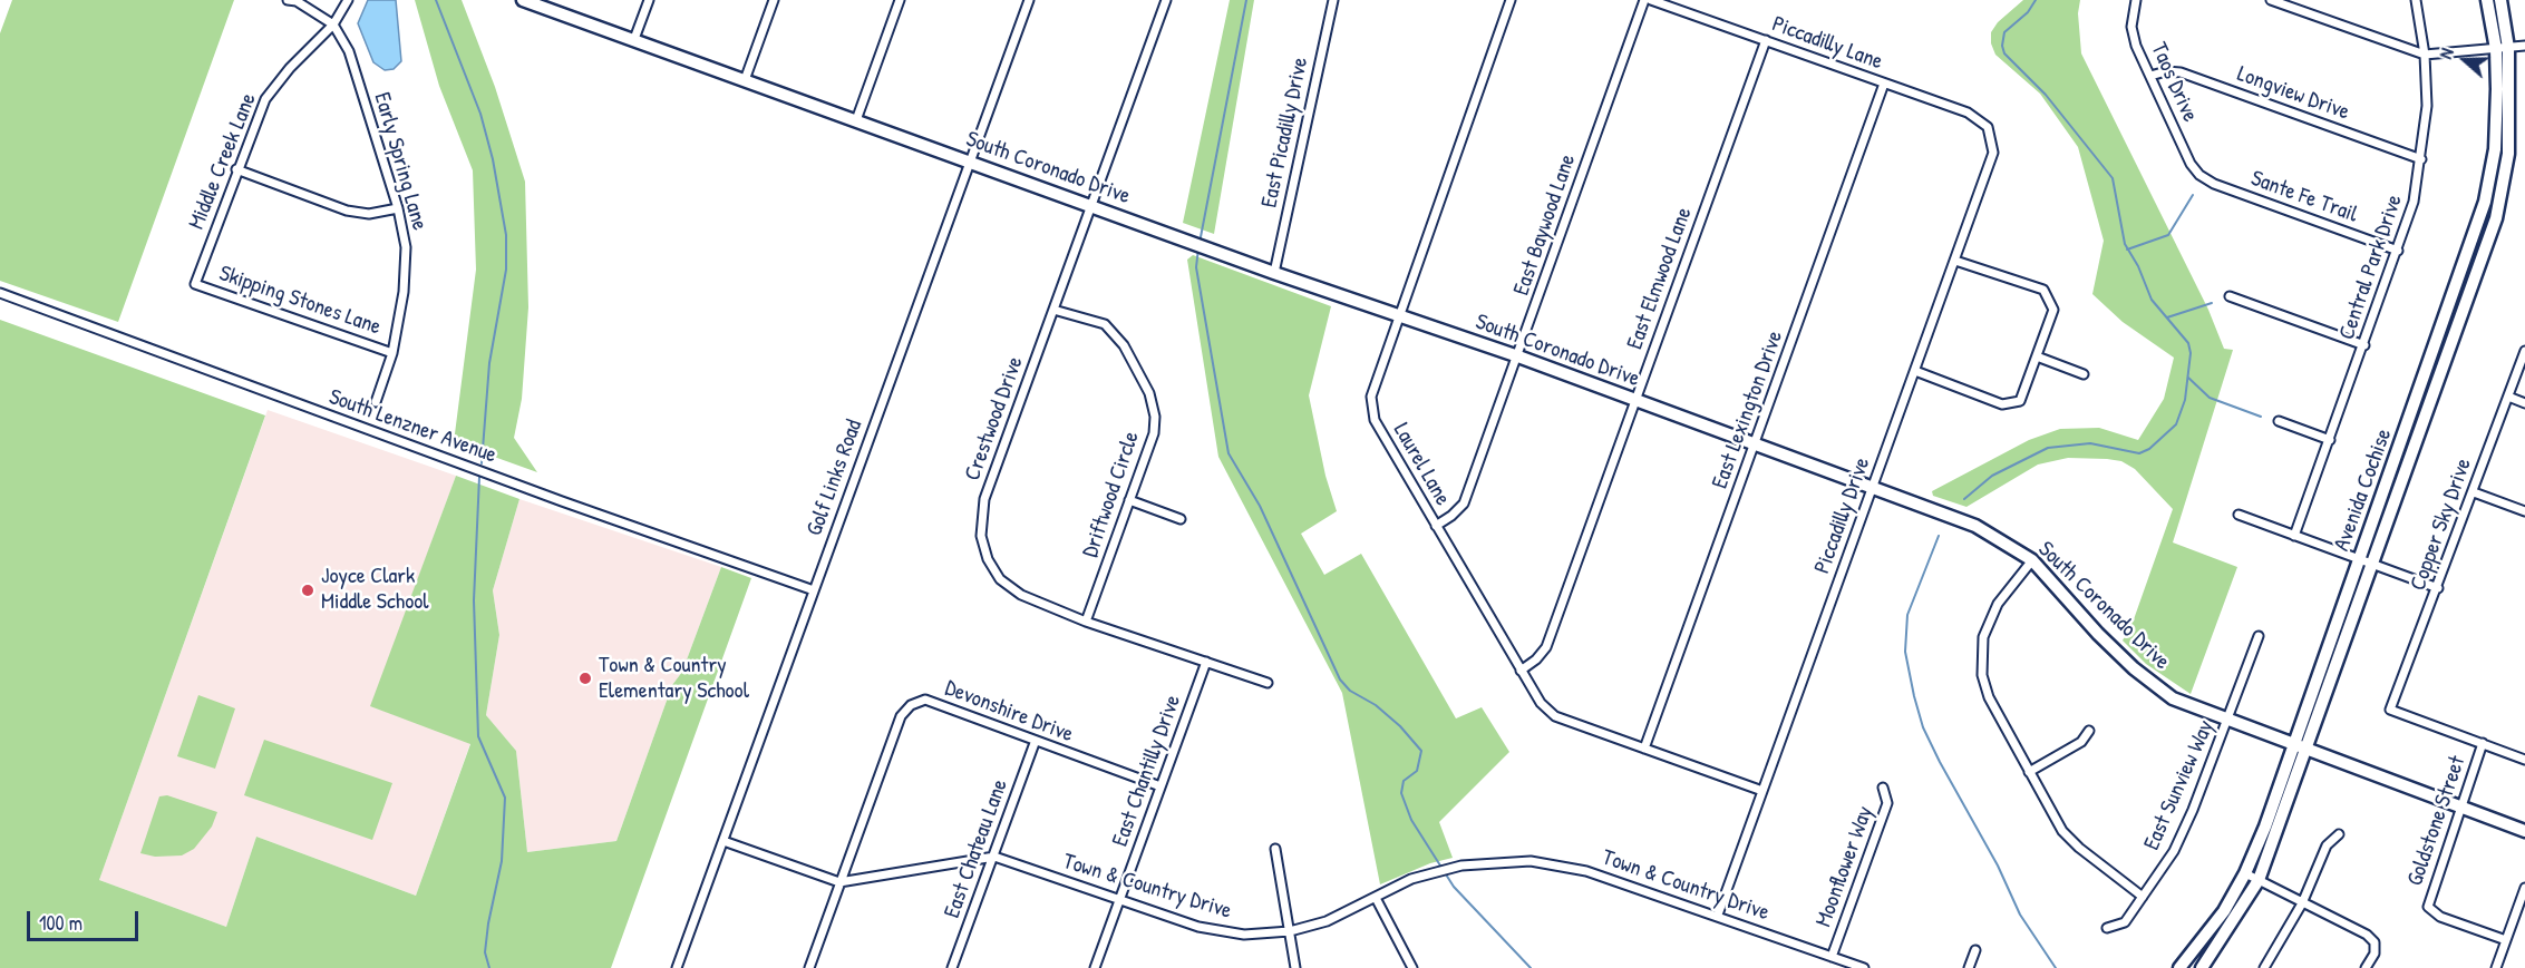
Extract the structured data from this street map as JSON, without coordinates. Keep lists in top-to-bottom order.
{
  "streets": {
    "street": [
      "Piccadilly Lane",
      "Taos Drive",
      "Longview Drive",
      "East Picadilly Drive",
      "Middle Creek Lane",
      "Early Spring Lane",
      "South Coronado Drive",
      "Sante Fe Trail",
      "East Baywood Lane",
      "Central Park Drive",
      "East Elmwood Lane",
      "Skipping Stones Lane",
      "East Lexington Drive",
      "Crestwood Drive",
      "South Lenzner Avenue",
      "Laurel Lane",
      "Golf Links Road",
      "Avenida Cochise",
      "Driftwood Circle",
      "Piccadilly Drive",
      "Copper Sky Drive",
      "Devonshire Drive",
      "East Chantilly Drive",
      "East Sunview Way",
      "Goldstone Street",
      "East Chateau Lane",
      "Moonflower Way",
      "Town & Country Drive"
    ]
  },
  "crossings": [
    ["Piccadilly Lane", "East Elmwood Lane"],
    ["Piccadilly Lane", "East Lexington Drive"],
    ["Piccadilly Lane", "Piccadilly Drive"],
    ["Taos Drive", "Longview Drive"],
    ["Taos Drive", "Sante Fe Trail"],
    ["Longview Drive", "Central Park Drive"],
    ["East Picadilly Drive", "South Coronado Drive"],
    ["Middle Creek Lane", "Early Spring Lane"],
    ["Middle Creek Lane", "Skipping Stones Lane"],
    ["Early Spring Lane", "Skipping Stones Lane"],
    ["South Coronado Drive", "East Baywood Lane"],
    ["South Coronado Drive", "East Elmwood Lane"],
    ["South Coronado Drive", "East Lexington Drive"],
    ["South Coronado Drive", "Crestwood Drive"],
    ["South Coronado Drive", "Laurel Lane"],
    ["South Coronado Drive", "Golf Links Road"],
    ["South Coronado Drive", "Avenida Cochise"],
    ["South Coronado Drive", "Piccadilly Drive"],
    ["South Coronado Drive", "East Sunview Way"],
    ["South Coronado Drive", "Goldstone Street"],
    ["Sante Fe Trail", "Central Park Drive"],
    ["East Baywood Lane", "Laurel Lane"],
    ["East Elmwood Lane", "Laurel Lane"],
    ["East Lexington Drive", "Laurel Lane"],
    ["Crestwood Drive", "Driftwood Circle"],
    ["Crestwood Drive", "East Chantilly Drive"],
    ["South Lenzner Avenue", "Golf Links Road"],
    ["Laurel Lane", "Piccadilly Drive"],
    ["Golf Links Road", "Town & Country Drive"],
    ["Piccadilly Drive", "Town & Country Drive"],
    ["Copper Sky Drive", "Goldstone Street"],
    ["Devonshire Drive", "East Chantilly Drive"],
    ["Devonshire Drive", "East Chateau Lane"],
    ["Devonshire Drive", "Town & Country Drive"],
    ["East Chantilly Drive", "Town & Country Drive"],
    ["East Chateau Lane", "Town & Country Drive"],
    ["Moonflower Way", "Town & Country Drive"]
  ],
  "places": ["Joyce Clark Middle School", "Town & Country Elementary School"],
  "scale_bar": "100 m",
  "north": "left"
}
